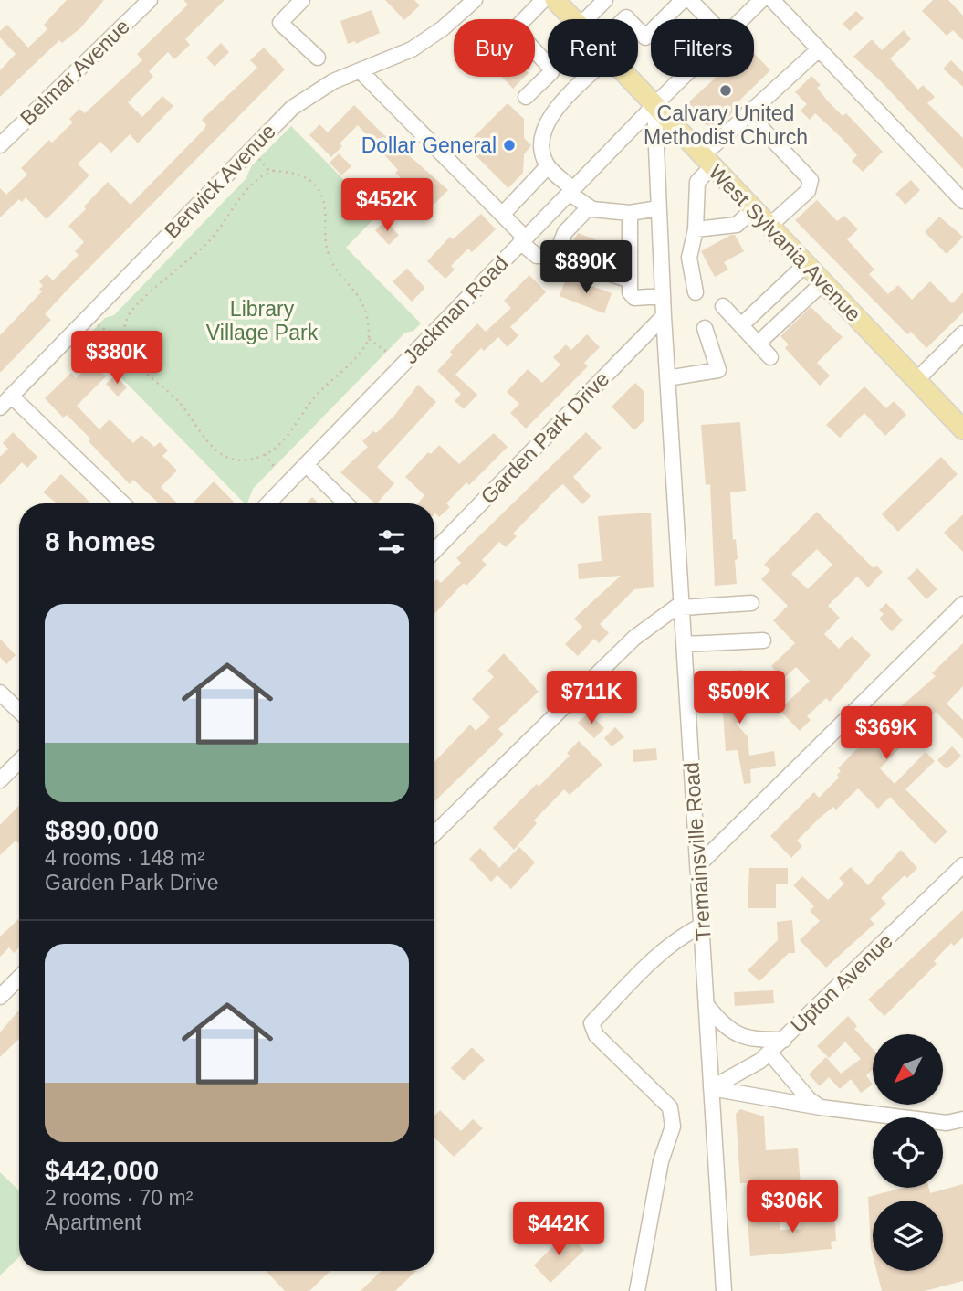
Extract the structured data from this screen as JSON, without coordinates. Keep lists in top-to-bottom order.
{
  "streets": {
    "main road": ["West Sylvania Avenue"],
    "street": [
      "Belmar Avenue",
      "Berwick Avenue",
      "Jackman Road",
      "Garden Park Drive",
      "Tremainsville Road",
      "Upton Avenue"
    ]
  },
  "crossings": [
    ["West Sylvania Avenue", "Jackman Road"],
    ["West Sylvania Avenue", "Tremainsville Road"],
    ["Jackman Road", "Tremainsville Road"],
    ["Garden Park Drive", "Tremainsville Road"],
    ["Tremainsville Road", "Upton Avenue"]
  ],
  "parks": ["Library Village Park"],
  "places": ["Calvary United Methodist Church", "Dollar General"],
  "north": "bottom left",
  "page": {
    "chip": ["Buy", "Rent", "Filters"],
    "price": [
      "$452K",
      "$890K",
      "$380K",
      "$711K",
      "$509K",
      "$369K",
      "$306K",
      "$442K"
    ],
    "heading": "8 homes",
    "list": [
      {
        "name": "$890,000",
        "note": "4 rooms · 148 m² · Garden Park Drive"
      },
      {
        "name": "$442,000",
        "note": "2 rooms · 70 m² · Apartment"
      }
    ]
  }
}
